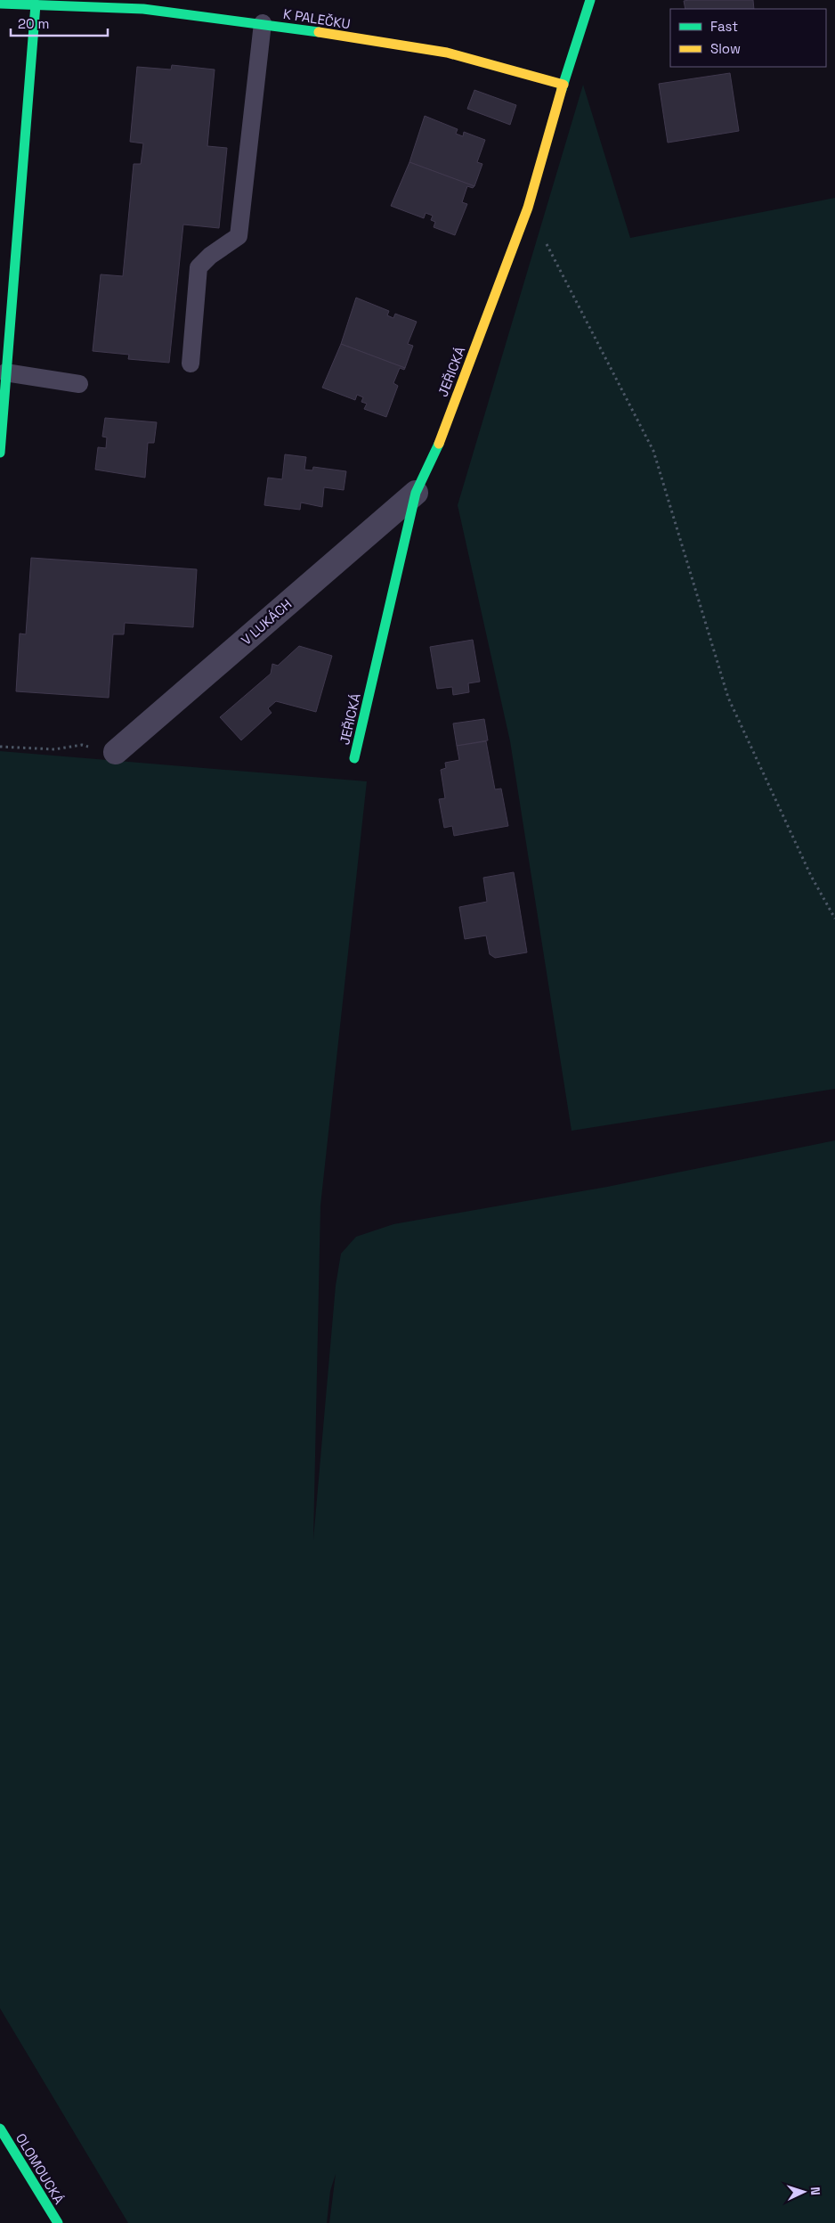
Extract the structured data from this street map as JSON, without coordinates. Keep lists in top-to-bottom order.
{
  "streets": {
    "main road": ["K PALEČKU", "JEŘICKÁ", "OLOMOUCKÁ"],
    "street": ["V LUKÁCH"]
  },
  "crossings": [
    ["K PALEČKU", "JEŘICKÁ"],
    ["JEŘICKÁ", "V LUKÁCH"]
  ],
  "legend": ["Fast", "Slow"],
  "scale_bar": "20 m",
  "north": "right"
}
